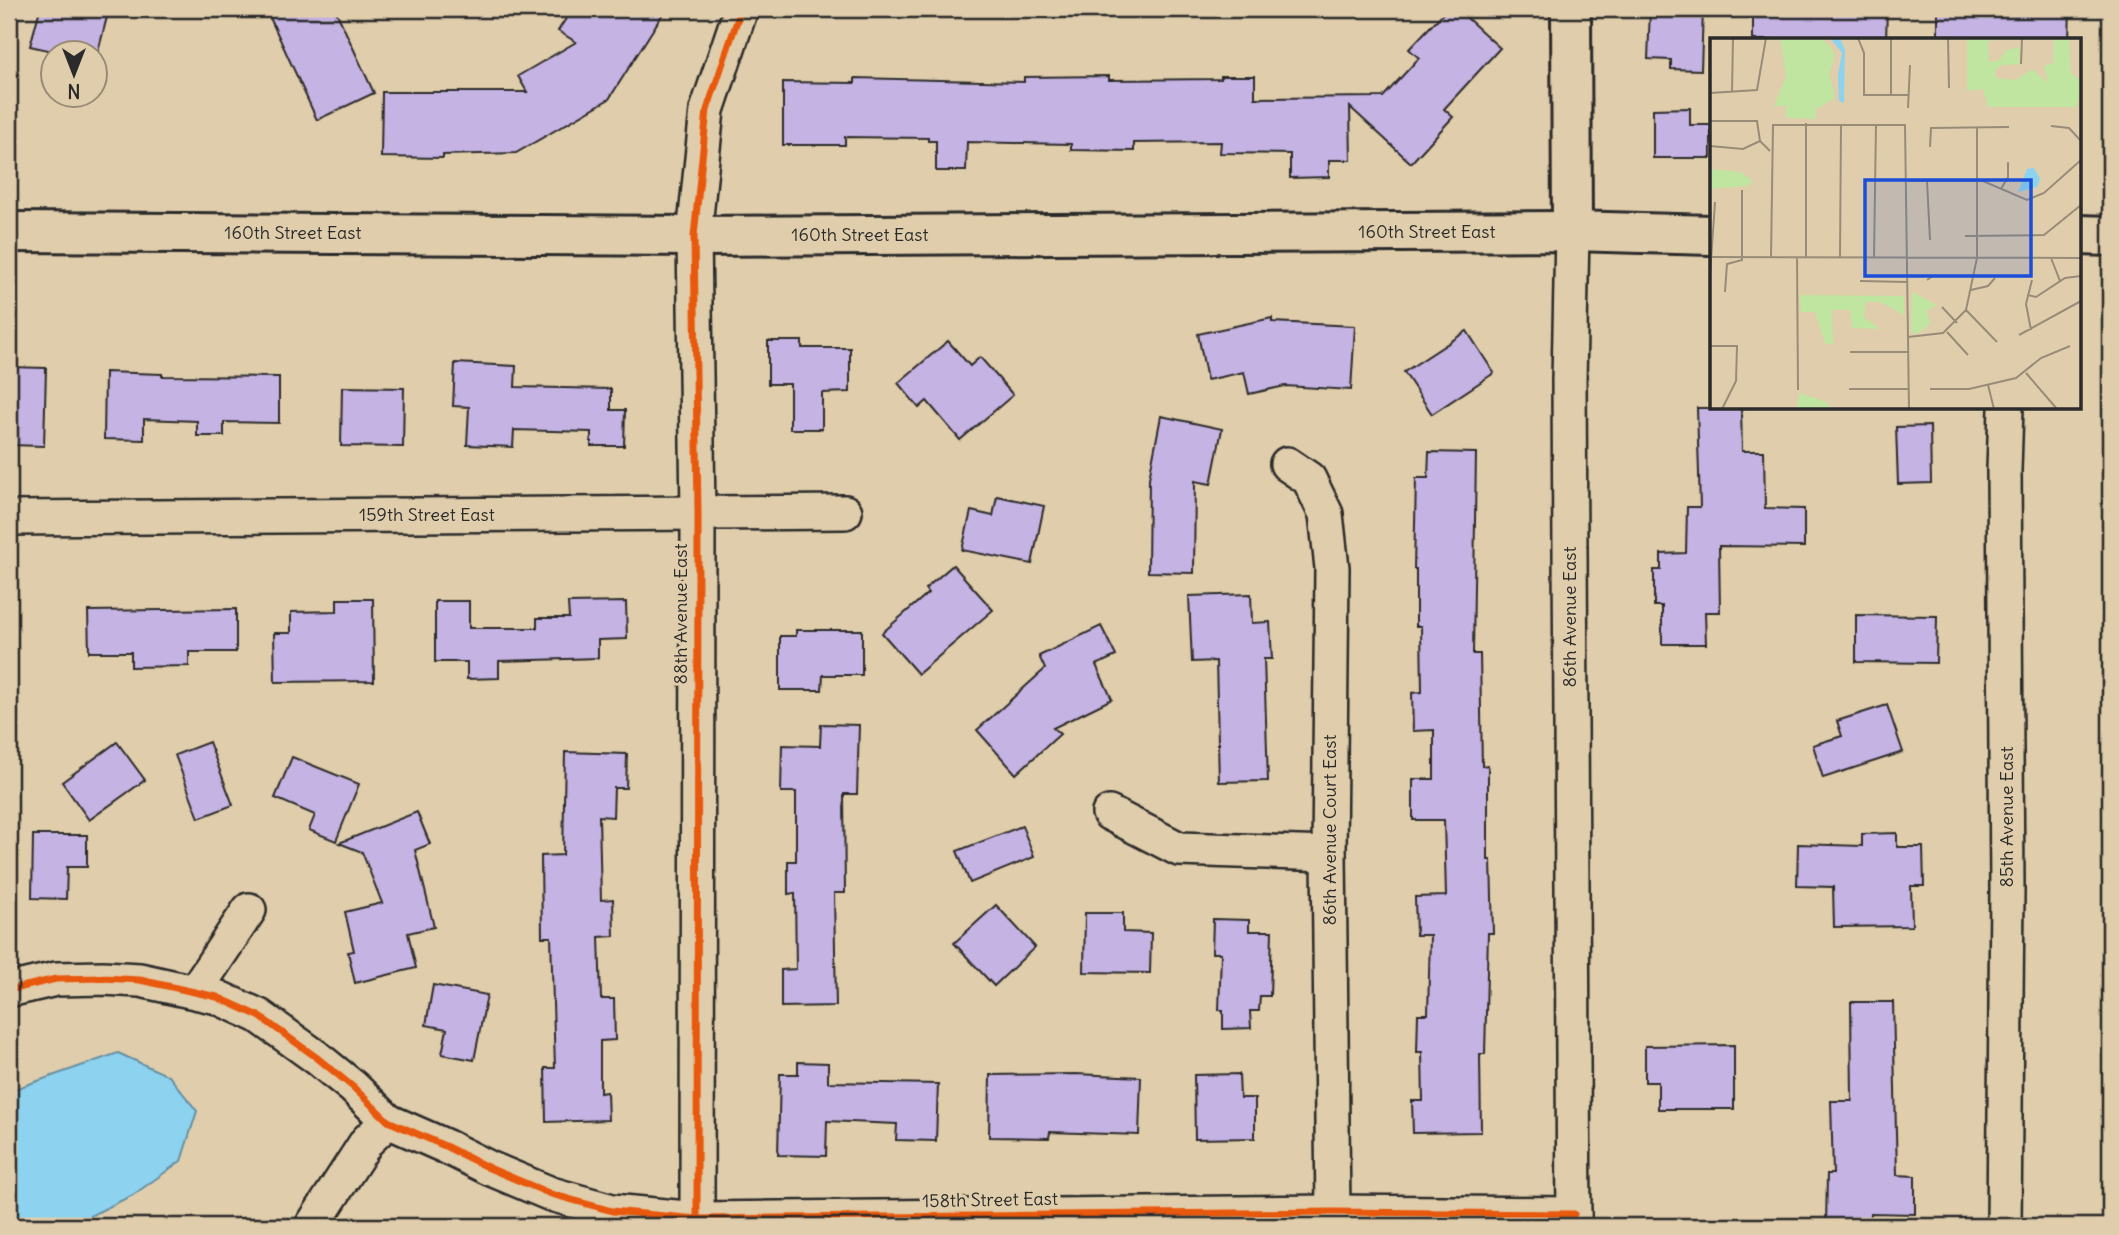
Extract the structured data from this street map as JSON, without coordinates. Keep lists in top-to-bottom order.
{
  "streets": {
    "main road": ["160th Street East", "86th Avenue East"],
    "street": [
      "159th Street East",
      "88th Avenue East",
      "85th Avenue East",
      "86th Avenue Court East",
      "158th Street East"
    ]
  },
  "crossings": [
    ["160th Street East", "88th Avenue East"],
    ["160th Street East", "86th Avenue East"],
    ["159th Street East", "88th Avenue East"],
    ["88th Avenue East", "158th Street East"],
    ["86th Avenue East", "158th Street East"],
    ["86th Avenue Court East", "158th Street East"]
  ],
  "north": "bottom"
}
